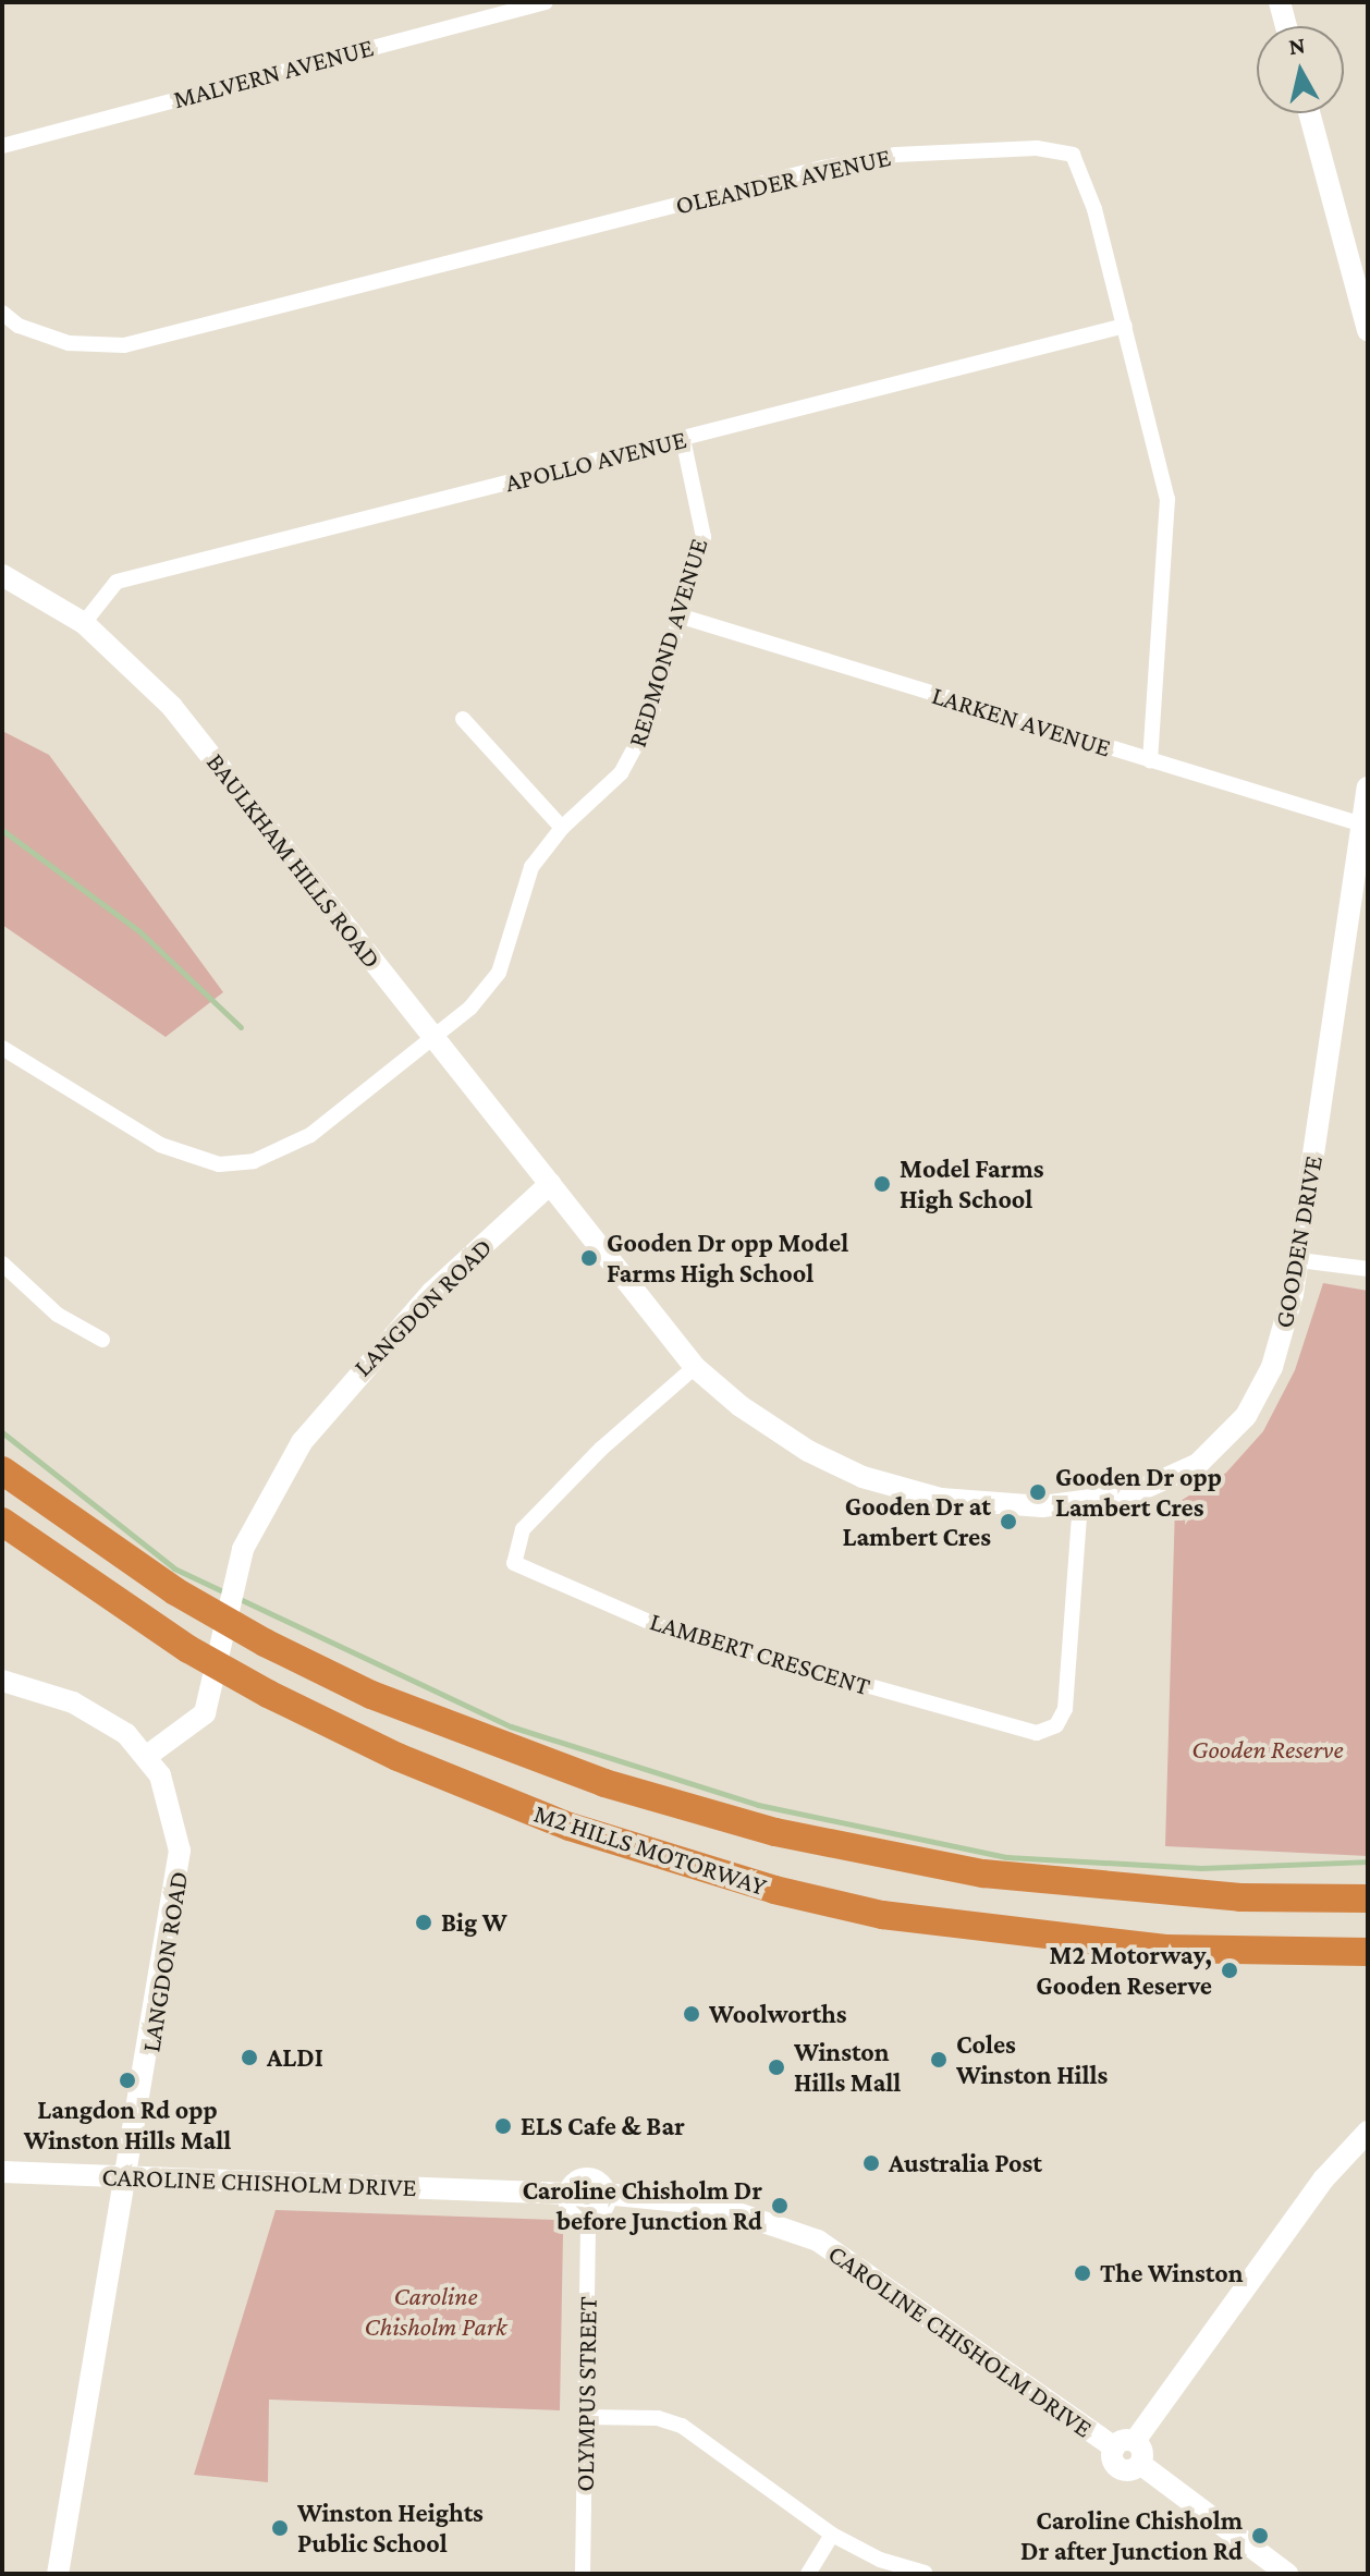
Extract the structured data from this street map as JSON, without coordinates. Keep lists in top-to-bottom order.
{
  "streets": {
    "highway": ["M2 HILLS MOTORWAY"],
    "street": [
      "MALVERN AVENUE",
      "OLEANDER AVENUE",
      "APOLLO AVENUE",
      "REDMOND AVENUE",
      "LARKEN AVENUE",
      "BAULKHAM HILLS ROAD",
      "GOODEN DRIVE",
      "LANGDON ROAD",
      "LAMBERT CRESCENT",
      "CAROLINE CHISHOLM DRIVE",
      "OLYMPUS STREET"
    ]
  },
  "crossings": [
    ["OLEANDER AVENUE", "APOLLO AVENUE"],
    ["OLEANDER AVENUE", "LARKEN AVENUE"],
    ["APOLLO AVENUE", "REDMOND AVENUE"],
    ["APOLLO AVENUE", "BAULKHAM HILLS ROAD"],
    ["REDMOND AVENUE", "LARKEN AVENUE"],
    ["REDMOND AVENUE", "BAULKHAM HILLS ROAD"],
    ["LARKEN AVENUE", "GOODEN DRIVE"],
    ["BAULKHAM HILLS ROAD", "GOODEN DRIVE"],
    ["BAULKHAM HILLS ROAD", "LANGDON ROAD"],
    ["GOODEN DRIVE", "LANGDON ROAD"],
    ["GOODEN DRIVE", "LAMBERT CRESCENT"],
    ["LANGDON ROAD", "CAROLINE CHISHOLM DRIVE"],
    ["CAROLINE CHISHOLM DRIVE", "OLYMPUS STREET"]
  ],
  "parks": ["Gooden Reserve", "Caroline Chisholm Park"],
  "places": [
    "Model Farms High School",
    "Gooden Dr opp Model Farms High School",
    "Gooden Dr opp Lambert Cres",
    "Gooden Dr at Lambert Cres",
    "Big W",
    "M2 Motorway, Gooden Reserve",
    "Woolworths",
    "ALDI",
    "Coles Winston Hills",
    "Winston Hills Mall",
    "Langdon Rd opp Winston Hills Mall",
    "ELS Cafe & Bar",
    "Australia Post",
    "Caroline Chisholm Dr before Junction Rd",
    "The Winston",
    "Winston Heights Public School",
    "Caroline Chisholm Dr after Junction Rd"
  ],
  "north": "top"
}
